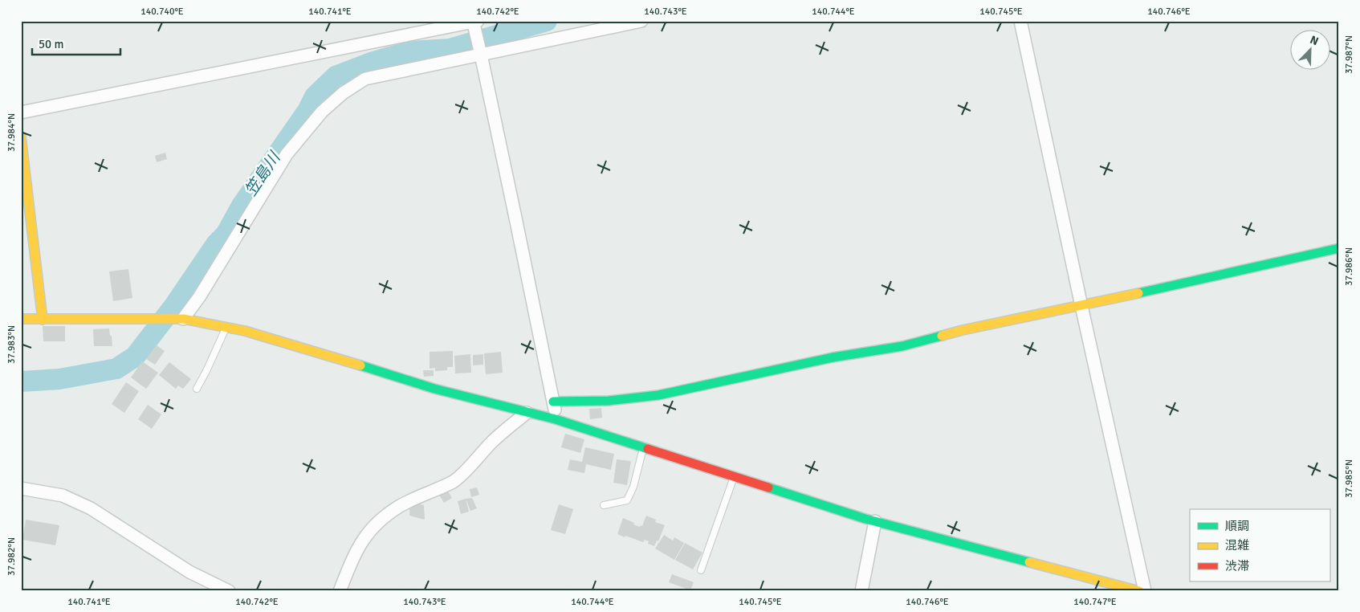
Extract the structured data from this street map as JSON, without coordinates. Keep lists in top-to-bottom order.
{
  "water": ["笠島川"],
  "legend": ["順調", "混雑", "渋滞"],
  "scale_bar": "50 m",
  "north": "top right",
  "coordinates": [
    "140.740°E",
    "140.741°E",
    "140.742°E",
    "140.743°E",
    "140.744°E",
    "140.745°E",
    "140.746°E",
    "37.987°N",
    "37.984°N",
    "37.986°N",
    "37.983°N",
    "37.985°N",
    "37.982°N",
    "140.747°E"
  ]
}
